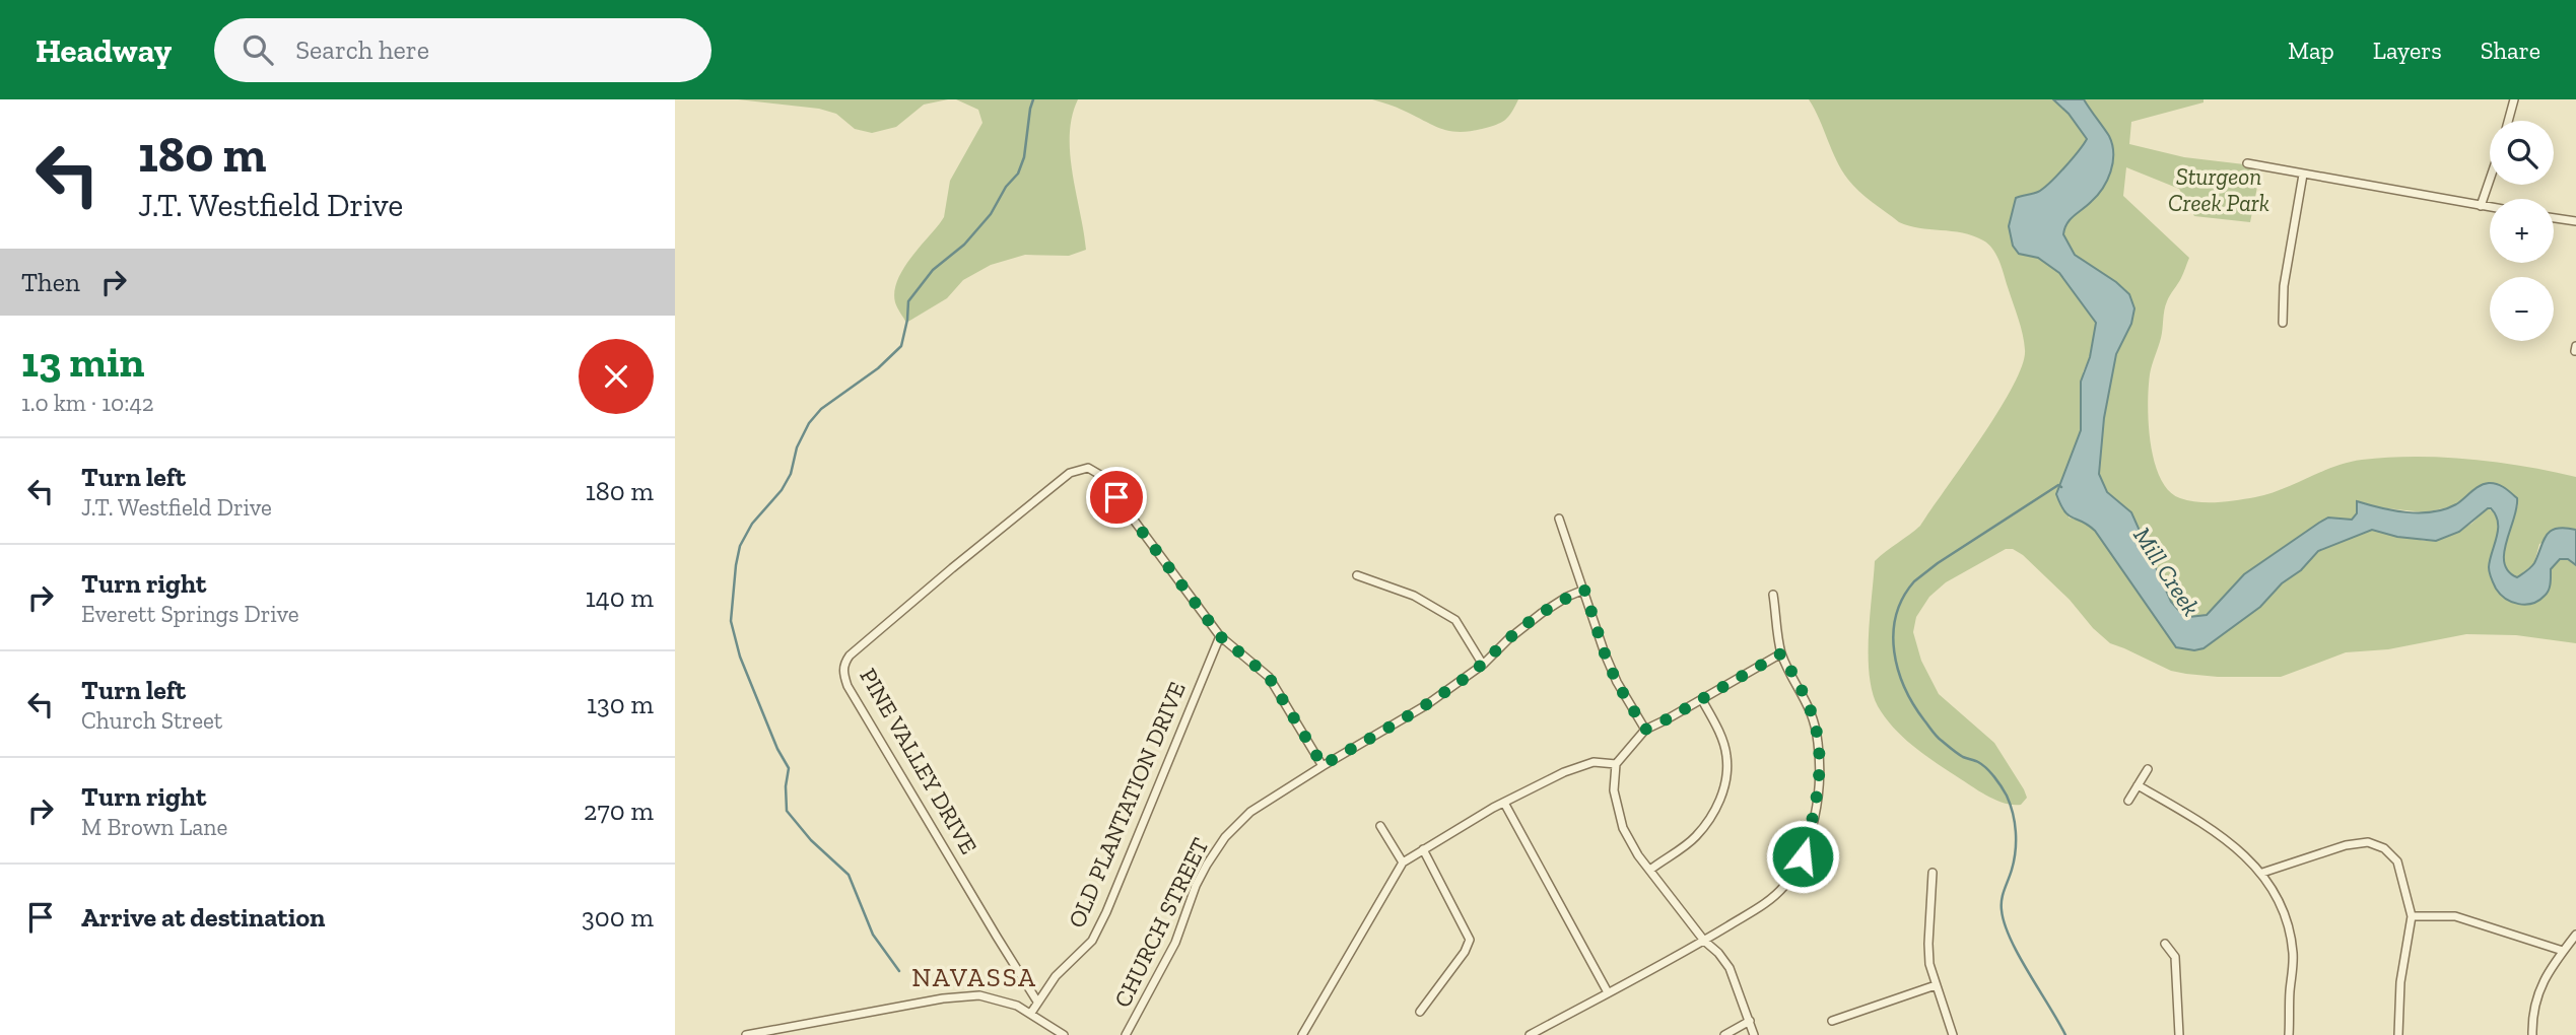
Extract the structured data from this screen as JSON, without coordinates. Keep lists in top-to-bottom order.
{
  "streets": {
    "street": ["PINE VALLEY DRIVE", "OLD PLANTATION DRIVE", "CHURCH STREET"]
  },
  "crossings": [
    ["PINE VALLEY DRIVE", "OLD PLANTATION DRIVE"]
  ],
  "districts": ["NAVASSA"],
  "water": ["Mill Creek"],
  "parks": ["Sturgeon Creek Park"],
  "page": {
    "header": "Headway",
    "search": "Search here",
    "nav": ["Map", "Layers", "Share"],
    "turn": ["180 m", "J.T. Westfield Drive"],
    "map_buttons": ["+", "−"],
    "then": "Then",
    "heading": ["13 min", "1.0 km · 10:42"],
    "list": [
      {
        "name": "Turn left",
        "note": "J.T. Westfield Drive",
        "value": "180 m"
      },
      {
        "name": "Turn right",
        "note": "Everett Springs Drive",
        "value": "140 m"
      },
      {
        "name": "Turn left",
        "note": "Church Street",
        "value": "130 m"
      },
      {
        "name": "Turn right",
        "note": "M Brown Lane",
        "value": "270 m"
      },
      {
        "name": "Arrive at destination",
        "value": "300 m"
      }
    ]
  }
}
